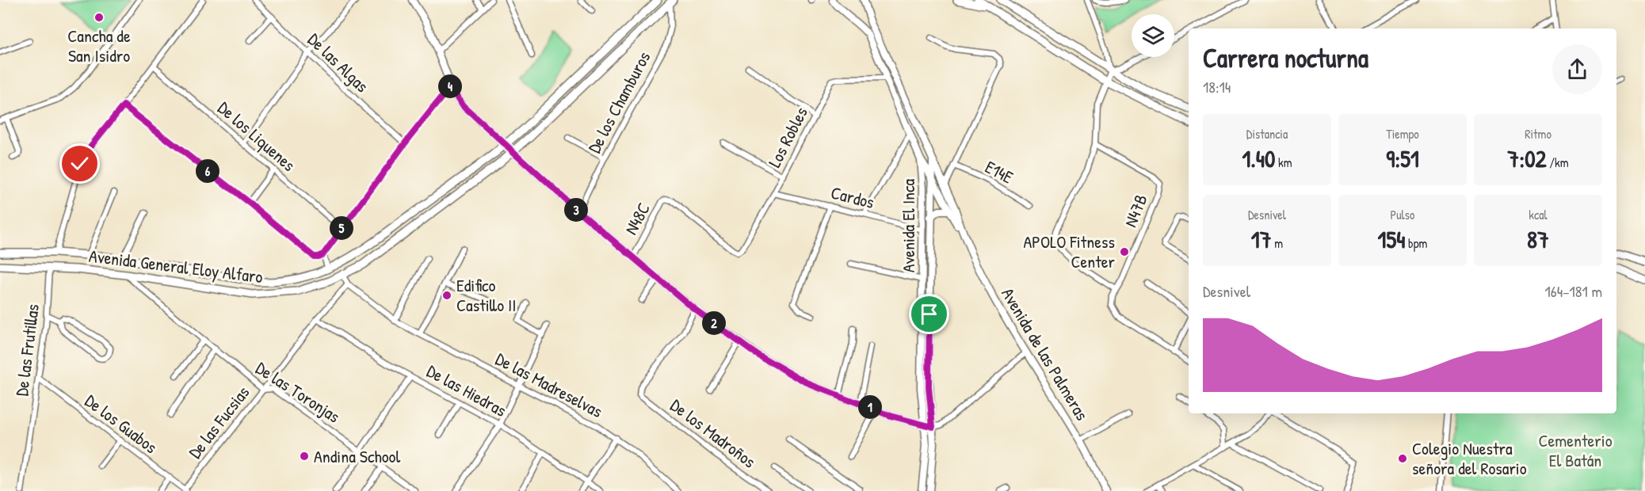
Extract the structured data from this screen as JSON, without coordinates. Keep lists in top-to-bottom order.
{
  "streets": {
    "main road": ["Avenida General Eloy Alfaro"],
    "street": [
      "De las Algas",
      "De los Chamburos",
      "De los Liquenes",
      "Los Robles",
      "E14E",
      "Cardos",
      "N47B",
      "N48C",
      "Avenida El Inca",
      "De las Frutillas",
      "Avenida de las Palmeras",
      "De las Madreselvas",
      "De las Hiedras",
      "De las Toronjas",
      "De las Fucsias",
      "De los Guabos",
      "De los Madroños"
    ]
  },
  "crossings": [
    ["De los Chamburos", "Avenida General Eloy Alfaro"],
    ["Los Robles", "Cardos"],
    ["Los Robles", "N48C"],
    ["Los Robles", "Avenida de las Palmeras"],
    ["Cardos", "Avenida El Inca"],
    ["Avenida El Inca", "Avenida de las Palmeras"],
    ["Avenida General Eloy Alfaro", "De las Frutillas"],
    ["Avenida General Eloy Alfaro", "De las Toronjas"],
    ["De las Frutillas", "De los Guabos"],
    ["De las Madreselvas", "De las Fucsias"],
    ["De las Hiedras", "De las Fucsias"],
    ["De las Toronjas", "De las Fucsias"],
    ["De las Fucsias", "De los Guabos"]
  ],
  "parks": ["Cementerio El Batán"],
  "places": [
    "Cancha de San Isidro",
    "APOLO Fitness Center",
    "Edifico Castillo II",
    "Andina School",
    "Colegio Nuestra señora del Rosario"
  ],
  "page": {
    "heading": ["Carrera nocturna", "18:14"],
    "pins": [
      "4",
      "6",
      "3",
      "5",
      "2",
      "1"
    ],
    "stats": [
      ["Distancia", "1.40 km"],
      ["Tiempo", "9:51"],
      ["Ritmo", "7:02 /km"],
      ["Desnivel", "17 m"],
      ["Pulso", "154 bpm"],
      ["kcal", "87"]
    ],
    "chart": ["Desnivel", "164–181 m"]
  }
}
